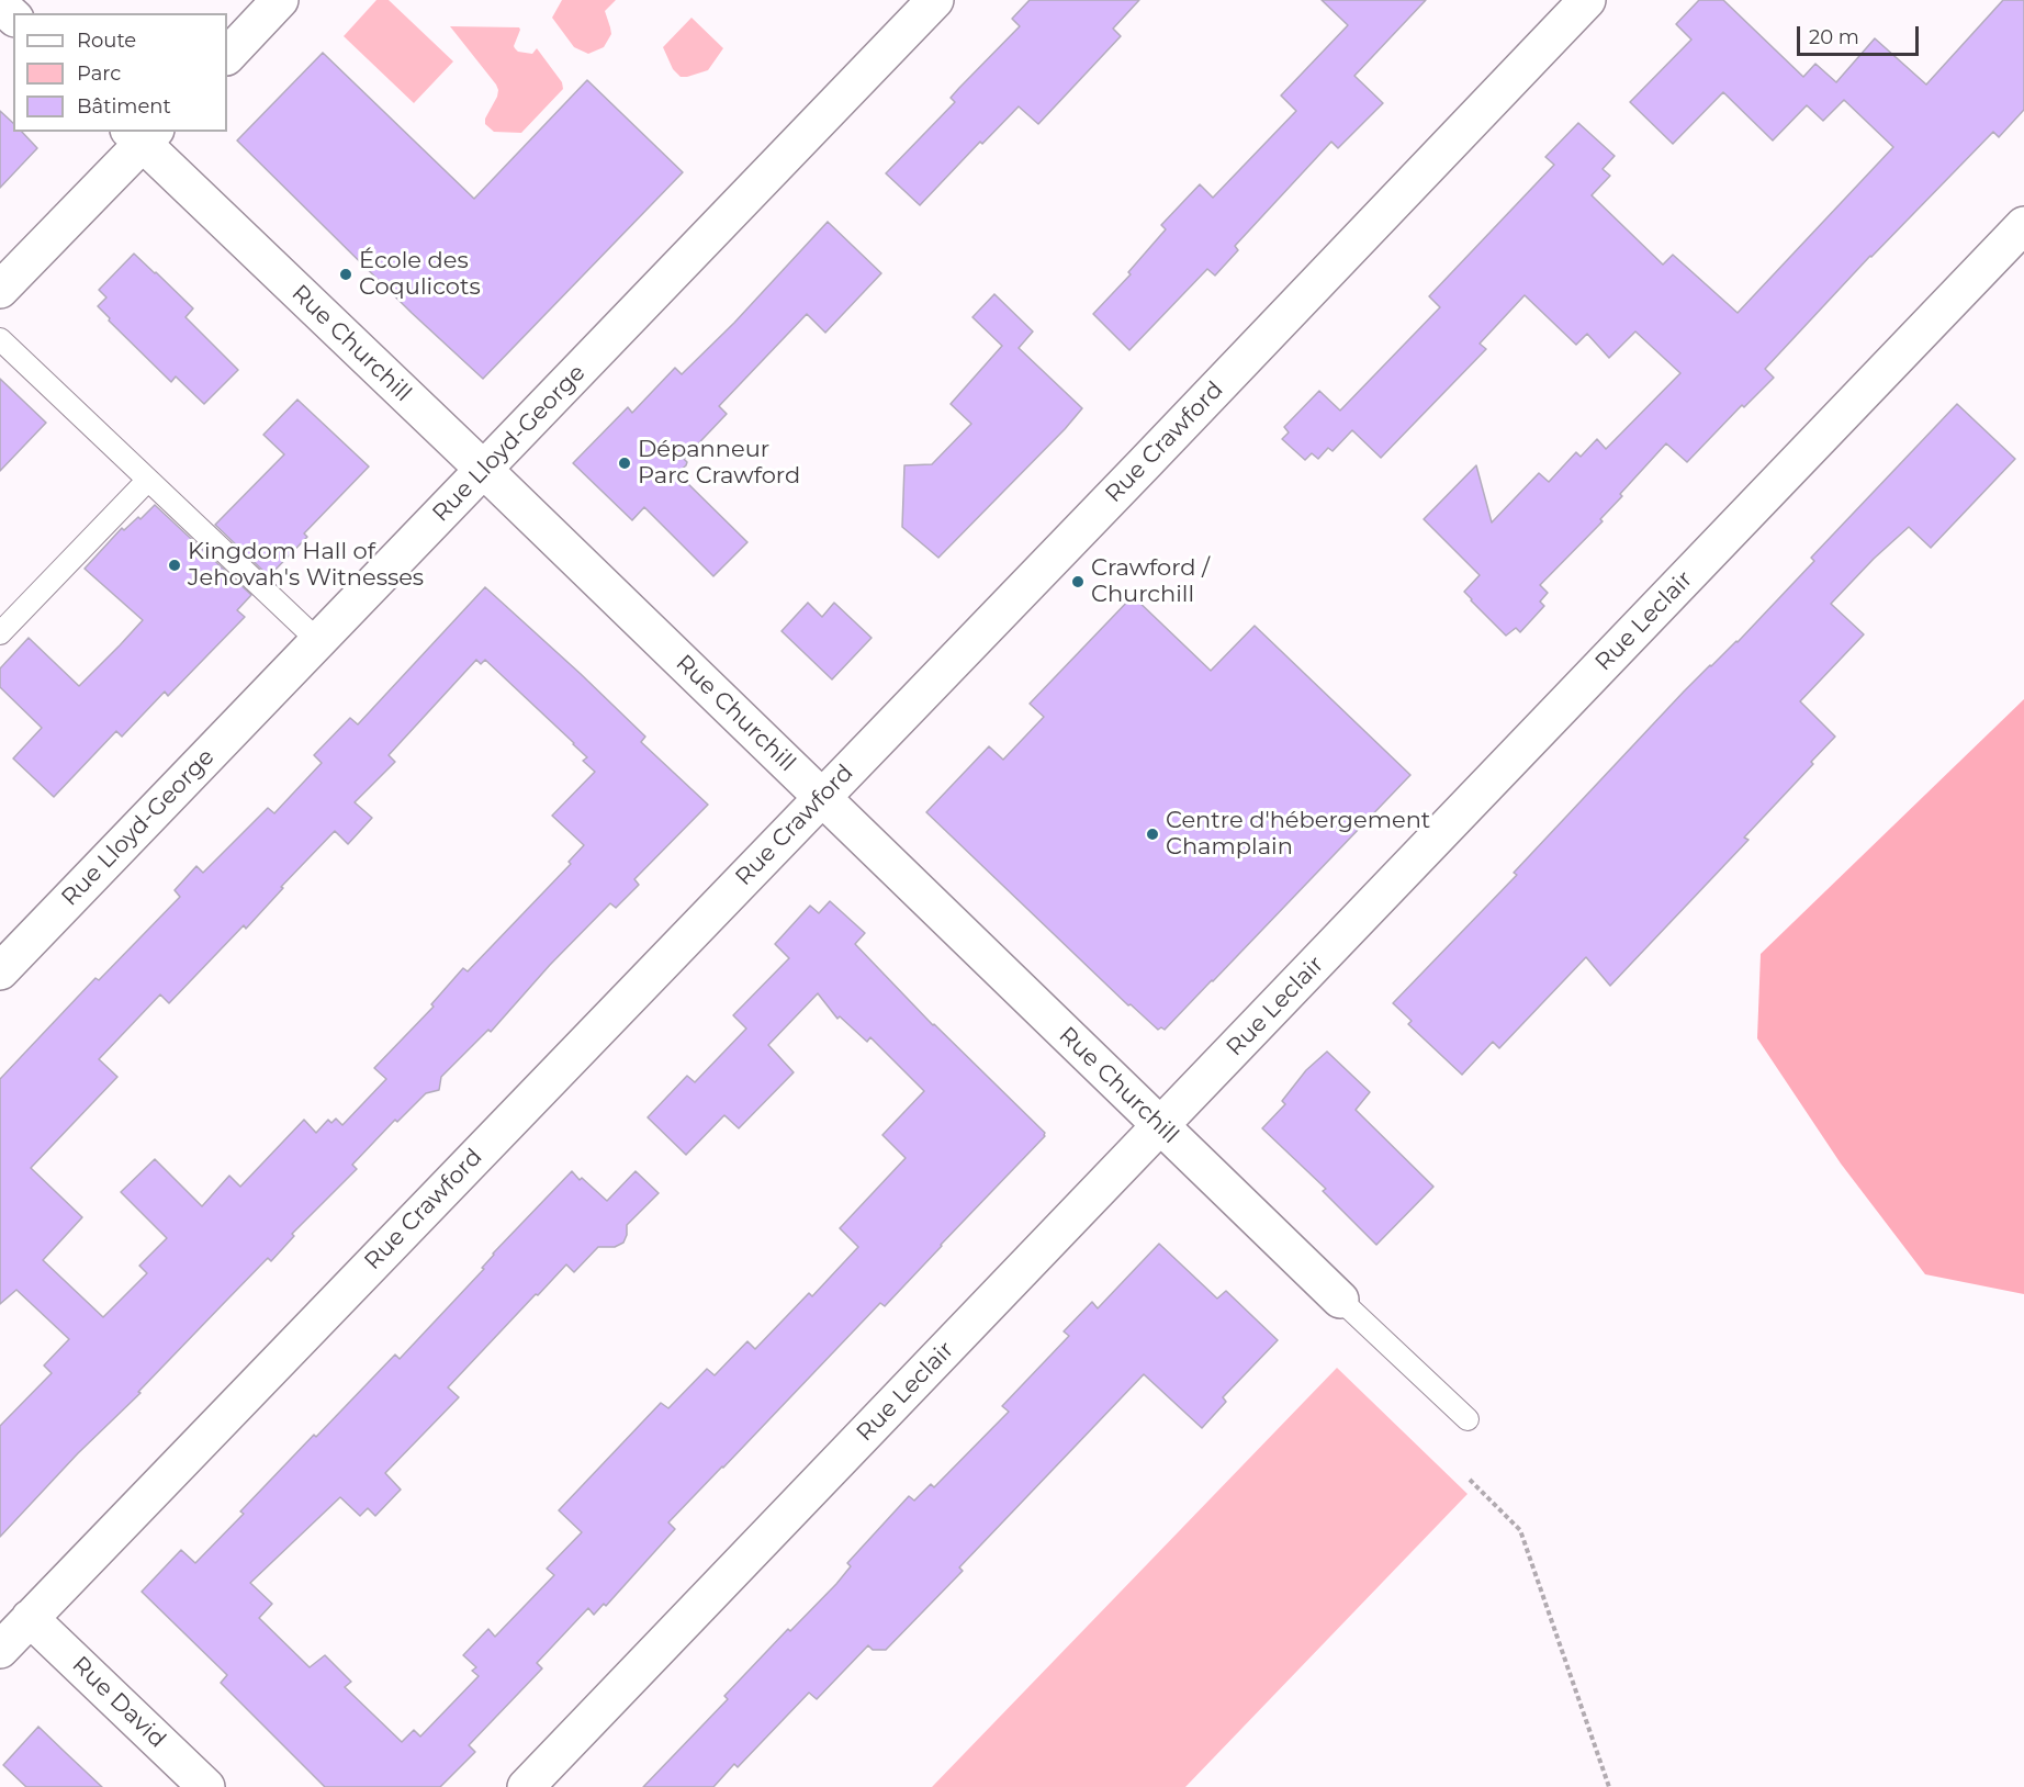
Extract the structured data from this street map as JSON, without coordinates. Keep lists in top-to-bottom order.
{
  "streets": {
    "street": [
      "Rue Churchill",
      "Rue Crawford",
      "Rue Lloyd-George",
      "Rue Leclair",
      "Rue David"
    ]
  },
  "crossings": [
    ["Rue Churchill", "Rue Crawford"],
    ["Rue Churchill", "Rue Lloyd-George"],
    ["Rue Churchill", "Rue Leclair"],
    ["Rue Crawford", "Rue David"]
  ],
  "places": [
    "École des Coqulicots",
    "Dépanneur Parc Crawford",
    "Kingdom Hall of Jehovah's Witnesses",
    "Crawford / Churchill",
    "Centre d'hébergement Champlain"
  ],
  "legend": ["Route", "Parc", "Bâtiment"],
  "scale_bar": "20 m"
}
